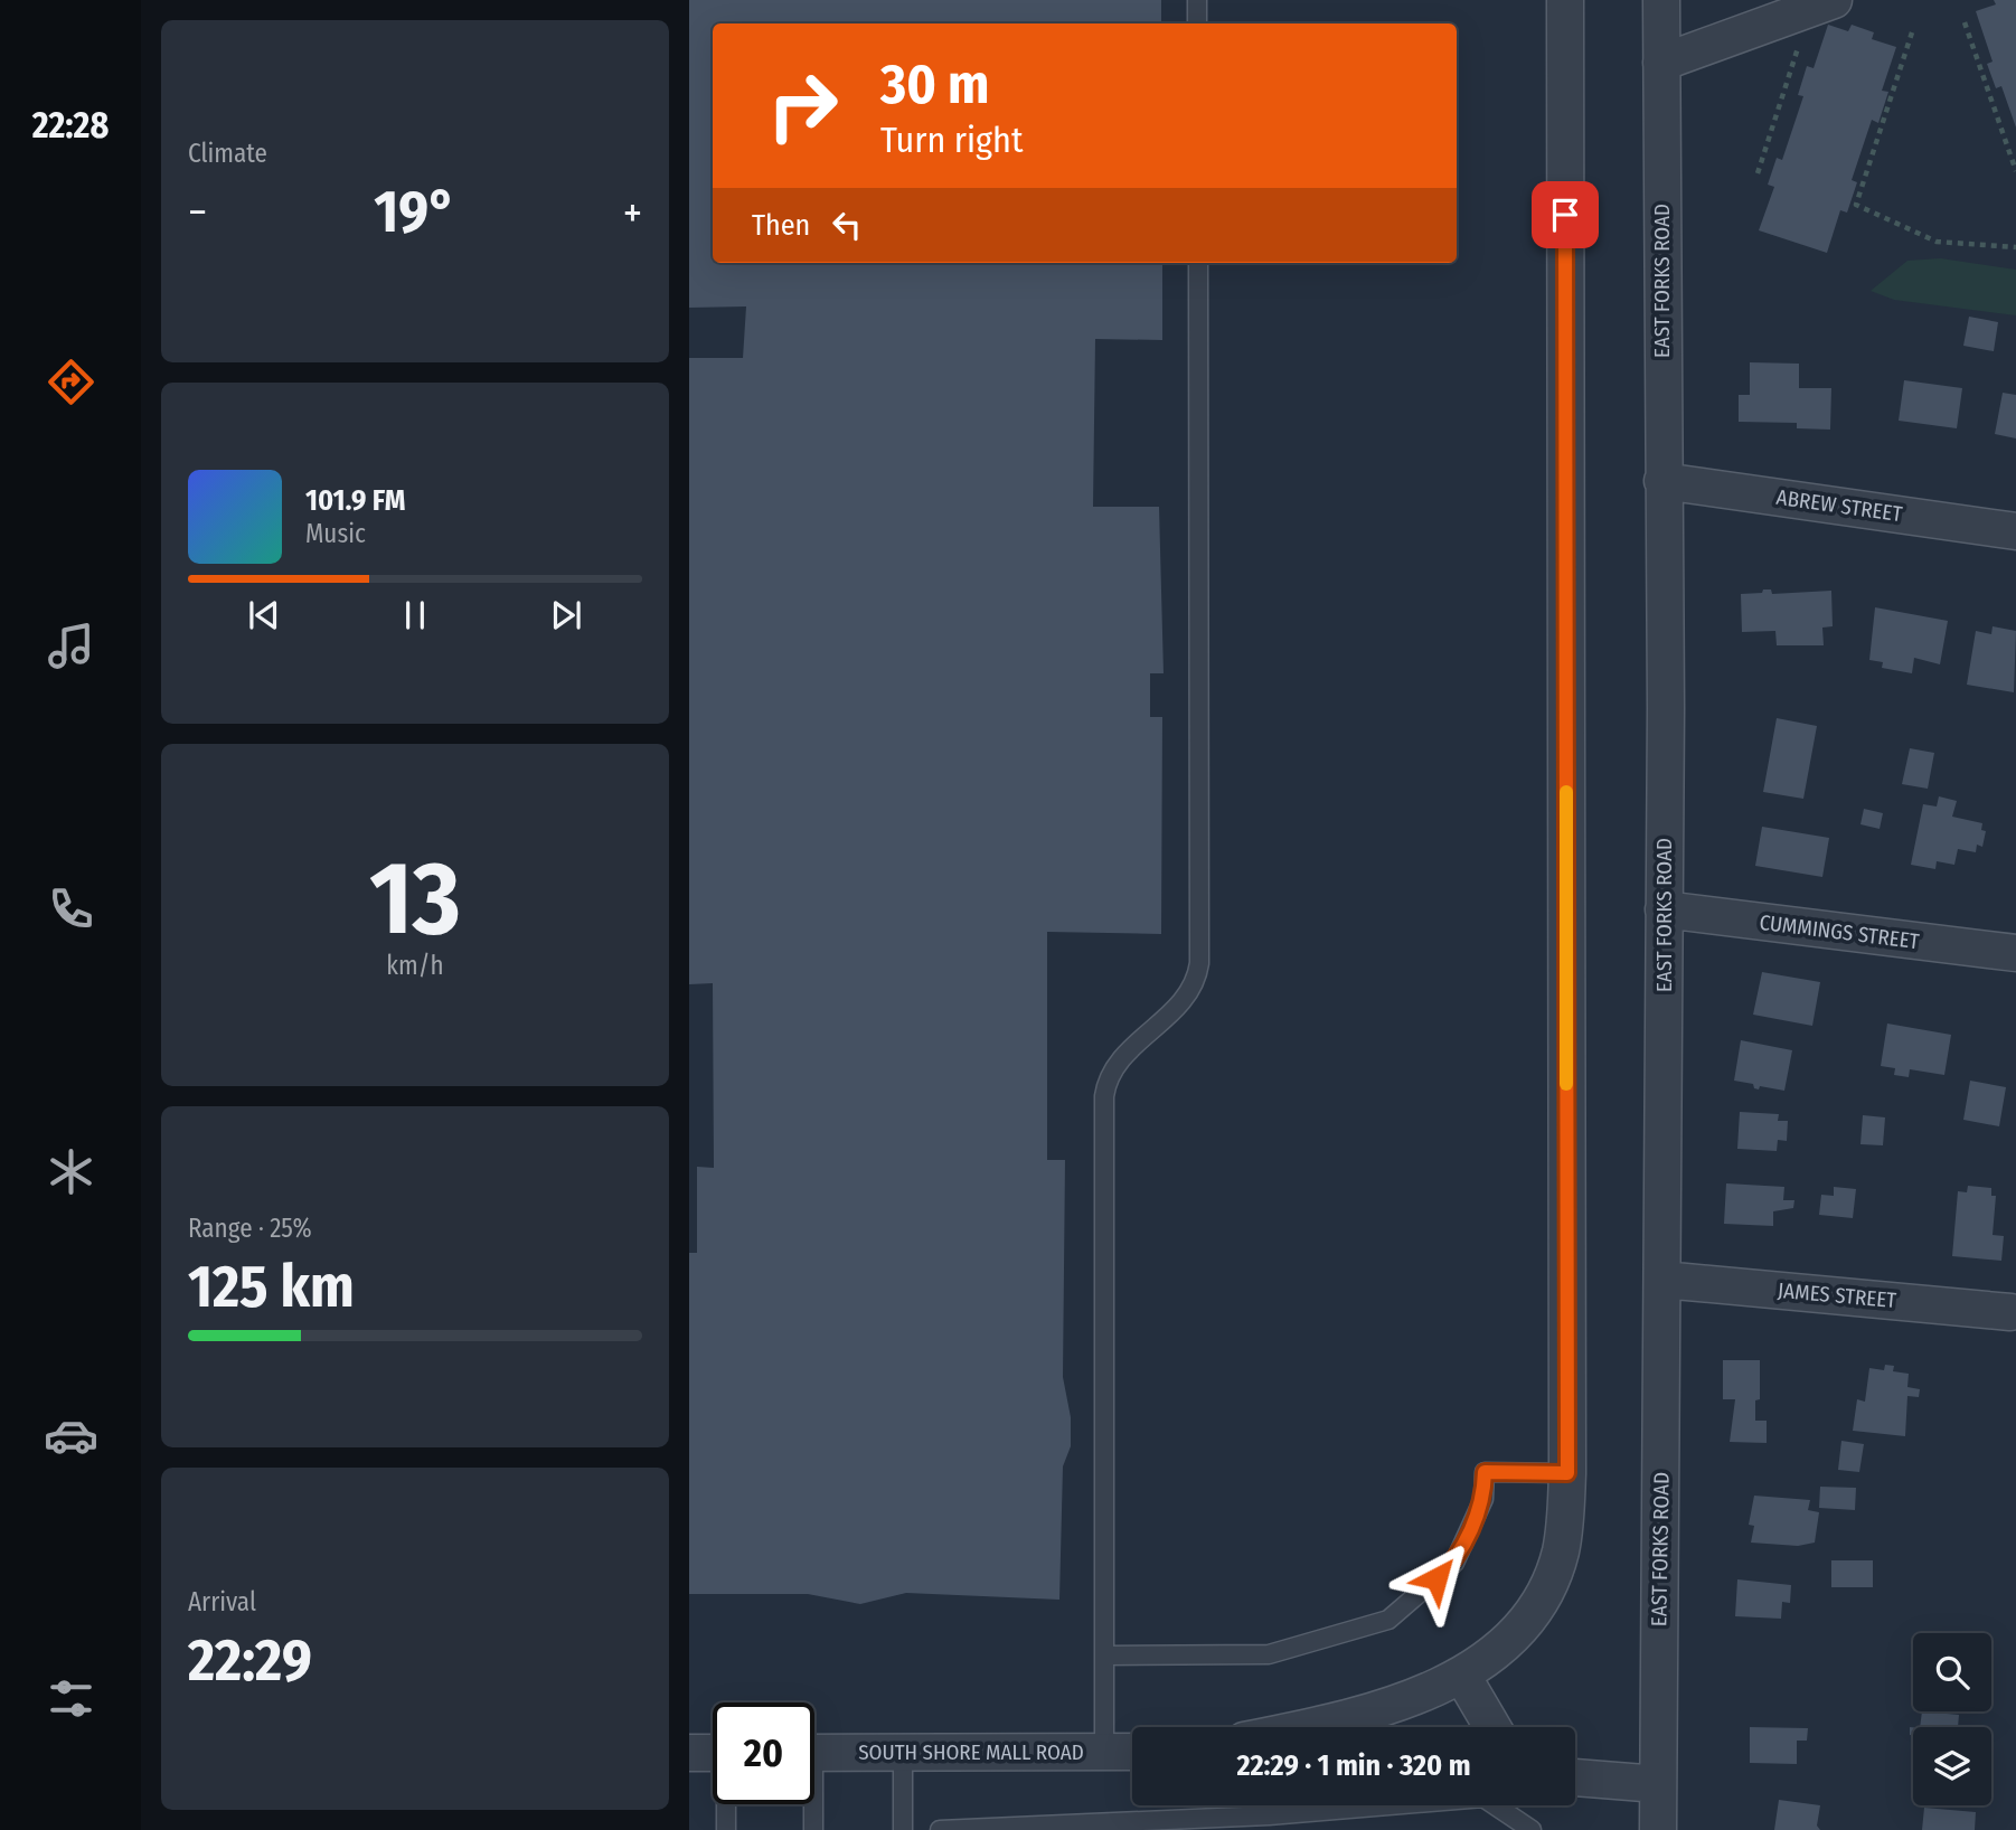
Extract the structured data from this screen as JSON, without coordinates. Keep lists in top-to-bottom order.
{
  "streets": {
    "street": [
      "EAST FORKS ROAD",
      "ABREW STREET",
      "CUMMINGS STREET",
      "JAMES STREET",
      "SOUTH SHORE MALL ROAD"
    ]
  },
  "crossings": [
    ["EAST FORKS ROAD", "ABREW STREET"],
    ["EAST FORKS ROAD", "CUMMINGS STREET"],
    ["EAST FORKS ROAD", "JAMES STREET"]
  ],
  "page": {
    "tabs": "22:28",
    "tile": [
      "Climate",
      ["13", "km/h"],
      ["Range · 25%", "125 km"],
      ["Arrival", "22:29"]
    ],
    "turn": ["30 m", "Turn right"],
    "heat": ["−", "19°", "+"],
    "then": "Then",
    "song": ["101.9 FM", "Music"],
    "limit": "20",
    "trip": "22:29 · 1 min · 320 m"
  }
}
